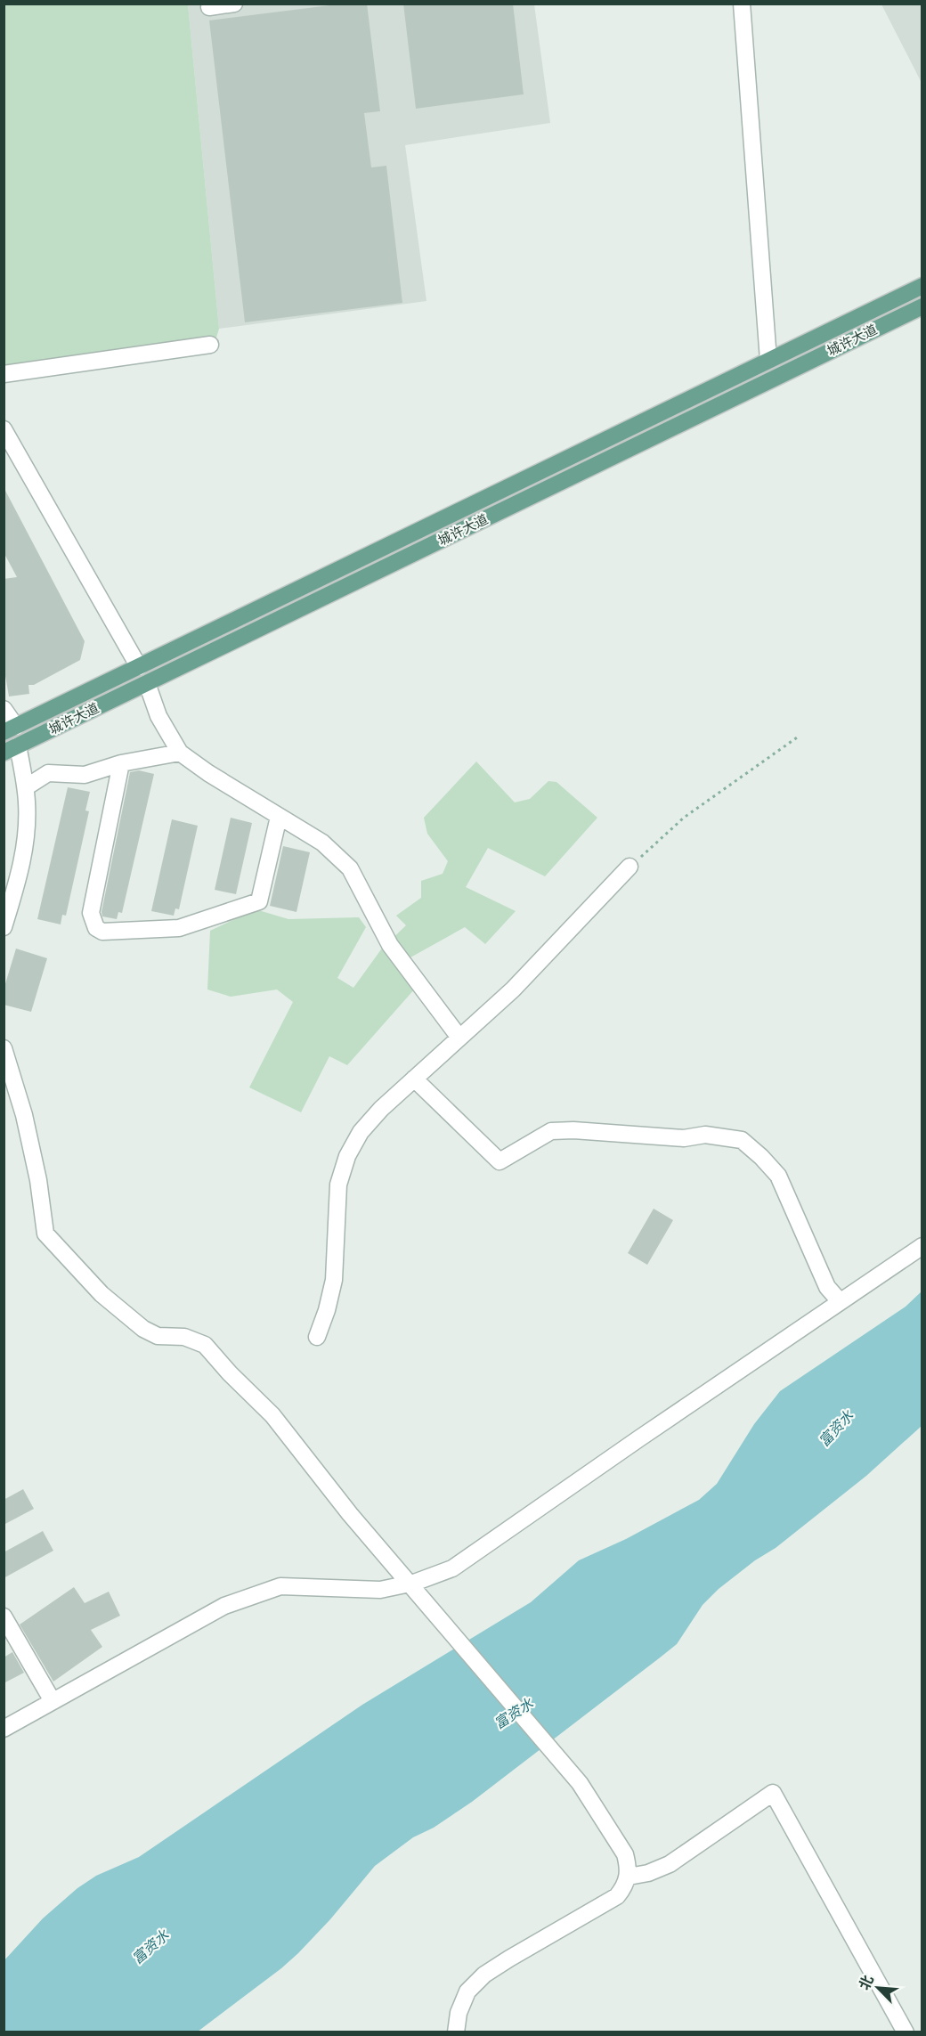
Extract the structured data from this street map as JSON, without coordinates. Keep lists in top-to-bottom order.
{
  "streets": {
    "main road": ["城许大道"]
  },
  "water": ["富资水"],
  "north": "top left"
}
